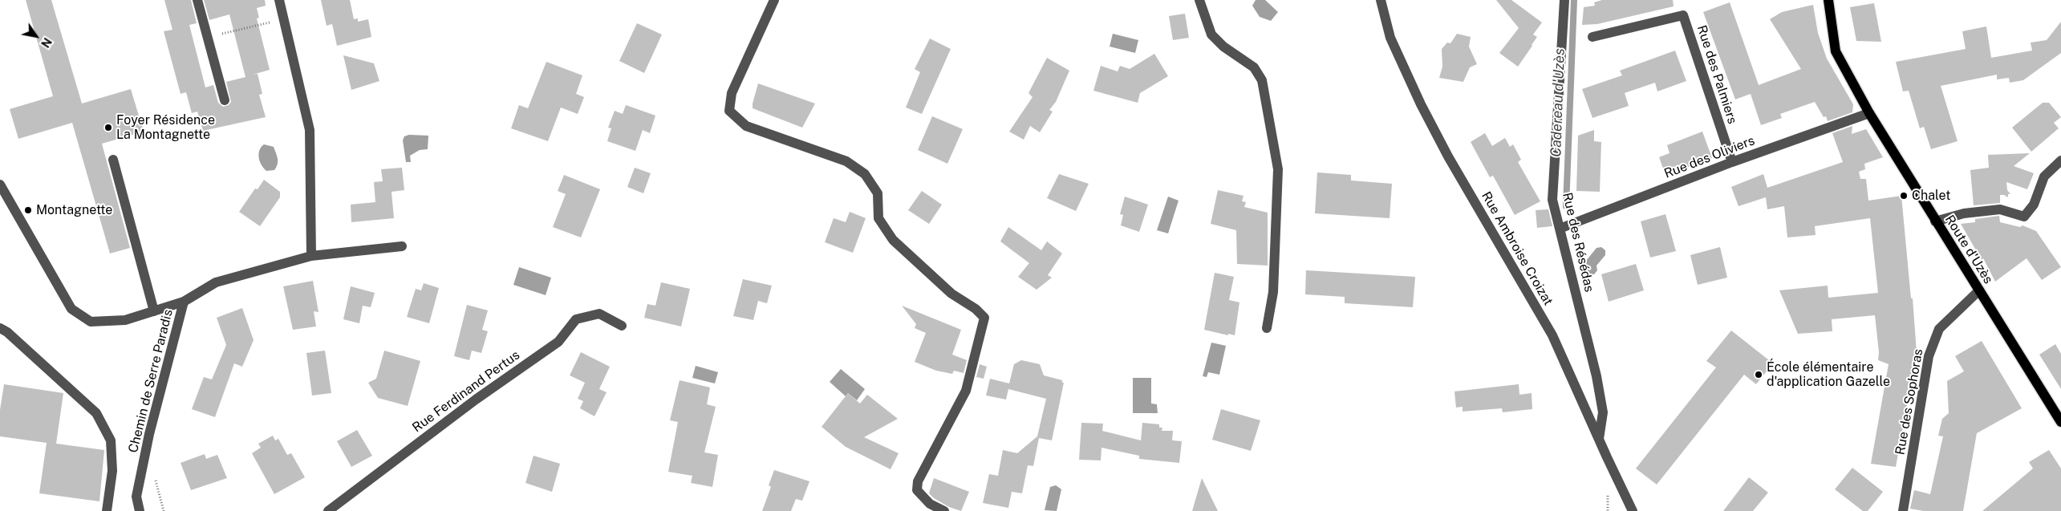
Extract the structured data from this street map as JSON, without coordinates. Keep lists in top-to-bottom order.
{
  "streets": {
    "main road": ["Route d'Uzès"],
    "street": [
      "Rue des Palmiers",
      "Rue des Oliviers",
      "Rue des Résédas",
      "Rue Ambroise Croizat",
      "Chemin de Serre Paradis",
      "Rue Ferdinand Pertus",
      "Rue des Sophoras"
    ]
  },
  "crossings": [
    ["Rue des Palmiers", "Rue des Oliviers"],
    ["Rue des Oliviers", "Rue des Résédas"],
    ["Rue des Oliviers", "Route d'Uzès"],
    ["Rue des Résédas", "Rue Ambroise Croizat"],
    ["Route d'Uzès", "Rue des Sophoras"]
  ],
  "water": ["Cadereau d'Uzès"],
  "places": [
    "Foyer Résidence La Montagnette",
    "Chalet",
    "Montagnette",
    "École élémentaire d'application Gazelle"
  ],
  "north": "bottom right"
}
